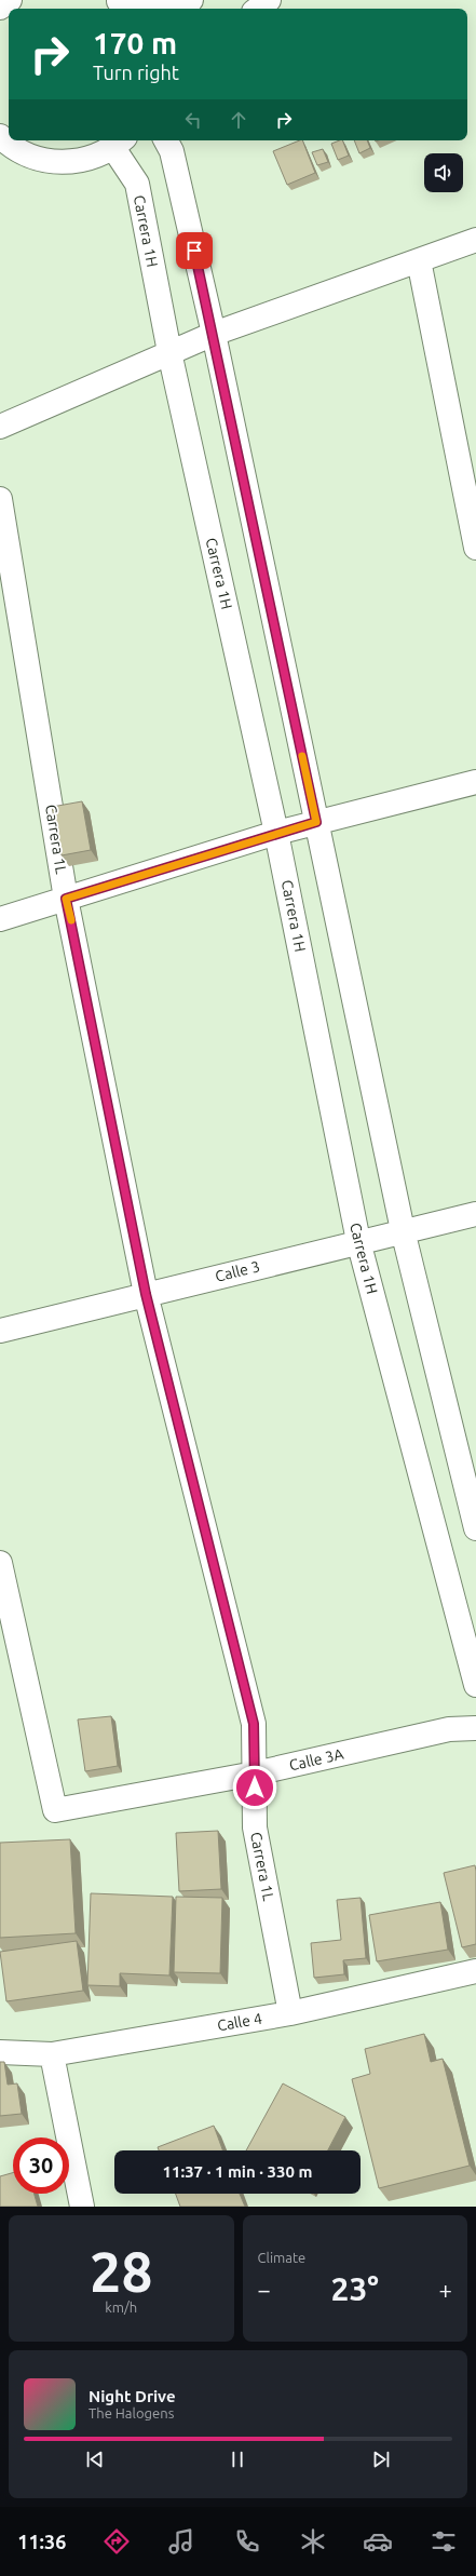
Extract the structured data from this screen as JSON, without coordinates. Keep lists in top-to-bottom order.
{
  "streets": {
    "main road": [
      "Carrera 1H",
      "Carrera 1L",
      "Calle 3",
      "Calle 3A",
      "Calle 4"
    ]
  },
  "crossings": [
    ["Carrera 1H", "Calle 3"],
    ["Carrera 1L", "Calle 3"],
    ["Carrera 1L", "Calle 3A"],
    ["Carrera 1L", "Calle 4"]
  ],
  "page": {
    "turn": ["170 m", "Turn right"],
    "limit": "30",
    "trip": "11:37 · 1 min · 330 m",
    "tile": [
      ["28", "km/h"],
      "Climate"
    ],
    "heat": ["−", "23°", "+"],
    "song": ["Night Drive", "The Halogens"],
    "tabs": "11:36"
  }
}
